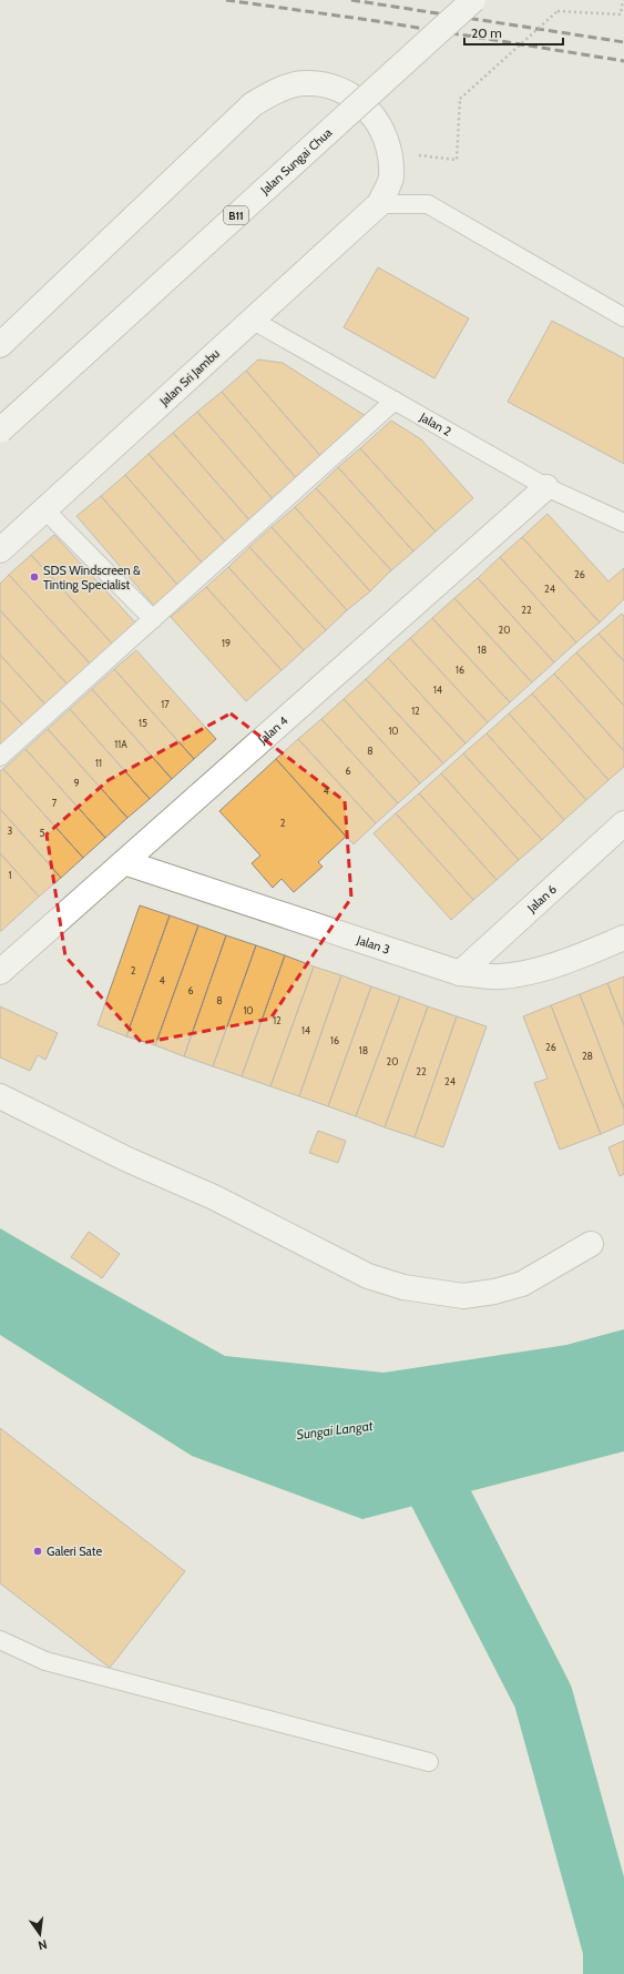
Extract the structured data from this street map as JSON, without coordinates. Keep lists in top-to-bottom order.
{
  "streets": {
    "street": [
      "Jalan Sungai Chua",
      "B11",
      "Jalan Sri Jambu",
      "Jalan 4",
      "Jalan 6",
      "Jalan 3"
    ],
    "lane": ["Jalan 2"]
  },
  "crossings": [
    ["Jalan Sri Jambu", "Jalan 2"],
    ["Jalan 2", "Jalan 4"],
    ["Jalan 4", "Jalan 3"],
    ["Jalan 6", "Jalan 3"]
  ],
  "water": ["Sungai Langat"],
  "places": ["SDS Windscreen & Tinting Specialist", "Galeri Sate"],
  "house_numbers": [
    "26",
    "24",
    "22",
    "20",
    "19",
    "18",
    "16",
    "14",
    "17",
    "12",
    "15",
    "10",
    "11A",
    "8",
    "11",
    "6",
    "9",
    "4",
    "7",
    "2",
    "3",
    "5",
    "1",
    "2",
    "4",
    "6",
    "8",
    "10",
    "12",
    "14",
    "16",
    "26",
    "18",
    "28",
    "20",
    "22",
    "24"
  ],
  "scale_bar": "20 m",
  "north": "bottom"
}
